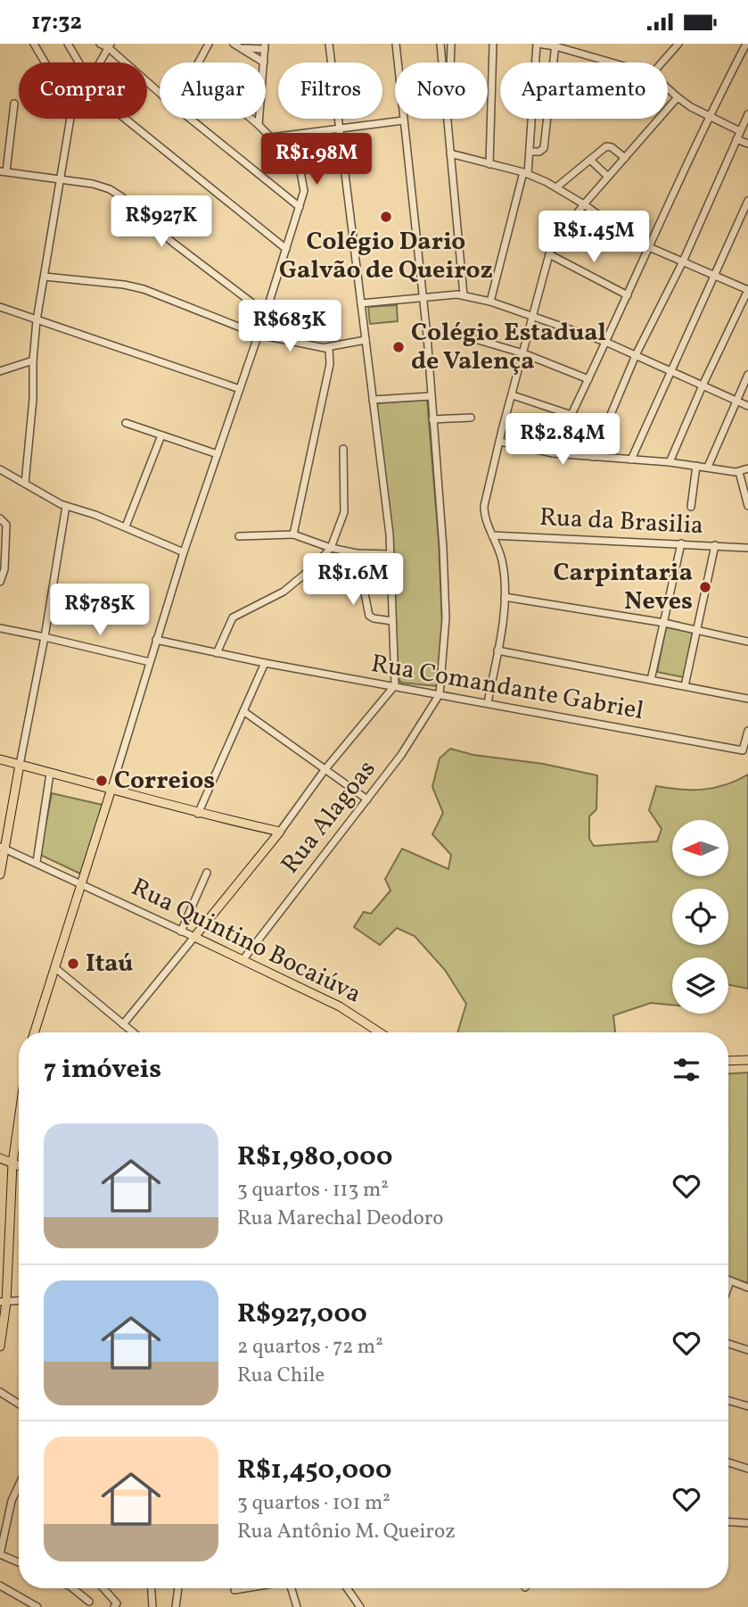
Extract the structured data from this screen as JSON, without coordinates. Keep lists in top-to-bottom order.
{
  "streets": {
    "main road": ["Rua Quintino Bocaiúva"],
    "street": ["Rua da Brasilia", "Rua Comandante Gabriel", "Rua Alagoas"]
  },
  "crossings": [
    ["Rua Comandante Gabriel", "Rua Alagoas"],
    ["Rua Alagoas", "Rua Quintino Bocaiúva"]
  ],
  "places": [
    "Colégio Dario Galvão de Queiroz",
    "Colégio Estadual de Valença",
    "Carpintaria Neves",
    "Correios",
    "Itaú"
  ],
  "north": "left",
  "page": {
    "status": "17:32",
    "chip": [
      "Comprar",
      "Alugar",
      "Filtros",
      "Novo",
      "Apartamento"
    ],
    "price": [
      "R$1.98M",
      "R$927K",
      "R$1.45M",
      "R$683K",
      "R$2.84M",
      "R$1.6M",
      "R$785K"
    ],
    "heading": "7 imóveis",
    "list": [
      {
        "name": "R$1,980,000",
        "note": "3 quartos · 113 m² · Rua Marechal Deodoro"
      },
      {
        "name": "R$927,000",
        "note": "2 quartos · 72 m² · Rua Chile"
      },
      {
        "name": "R$1,450,000",
        "note": "3 quartos · 101 m² · Rua Antônio M. Queiroz"
      }
    ]
  }
}
